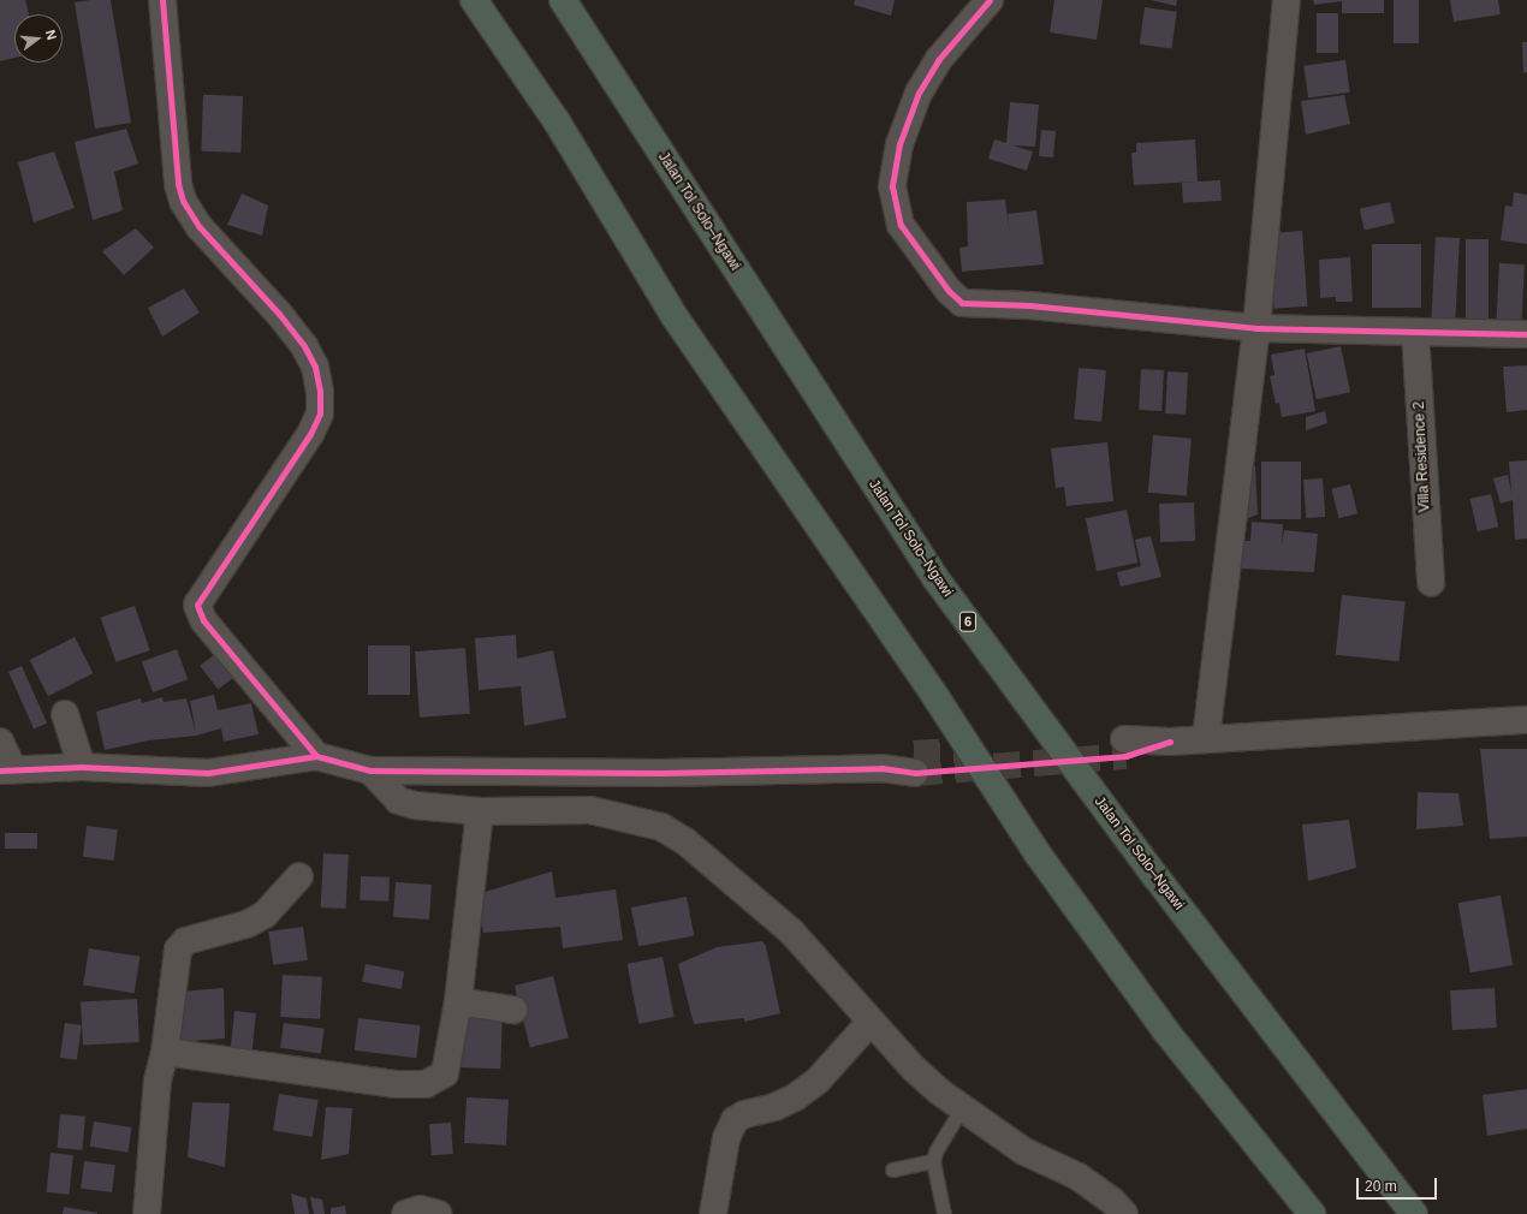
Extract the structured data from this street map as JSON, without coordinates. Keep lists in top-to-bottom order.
{
  "streets": {
    "highway": ["Jalan Tol Solo–Ngawi", "6"],
    "street": ["Villa Residence 2"]
  },
  "scale_bar": "20 m",
  "north": "right"
}
